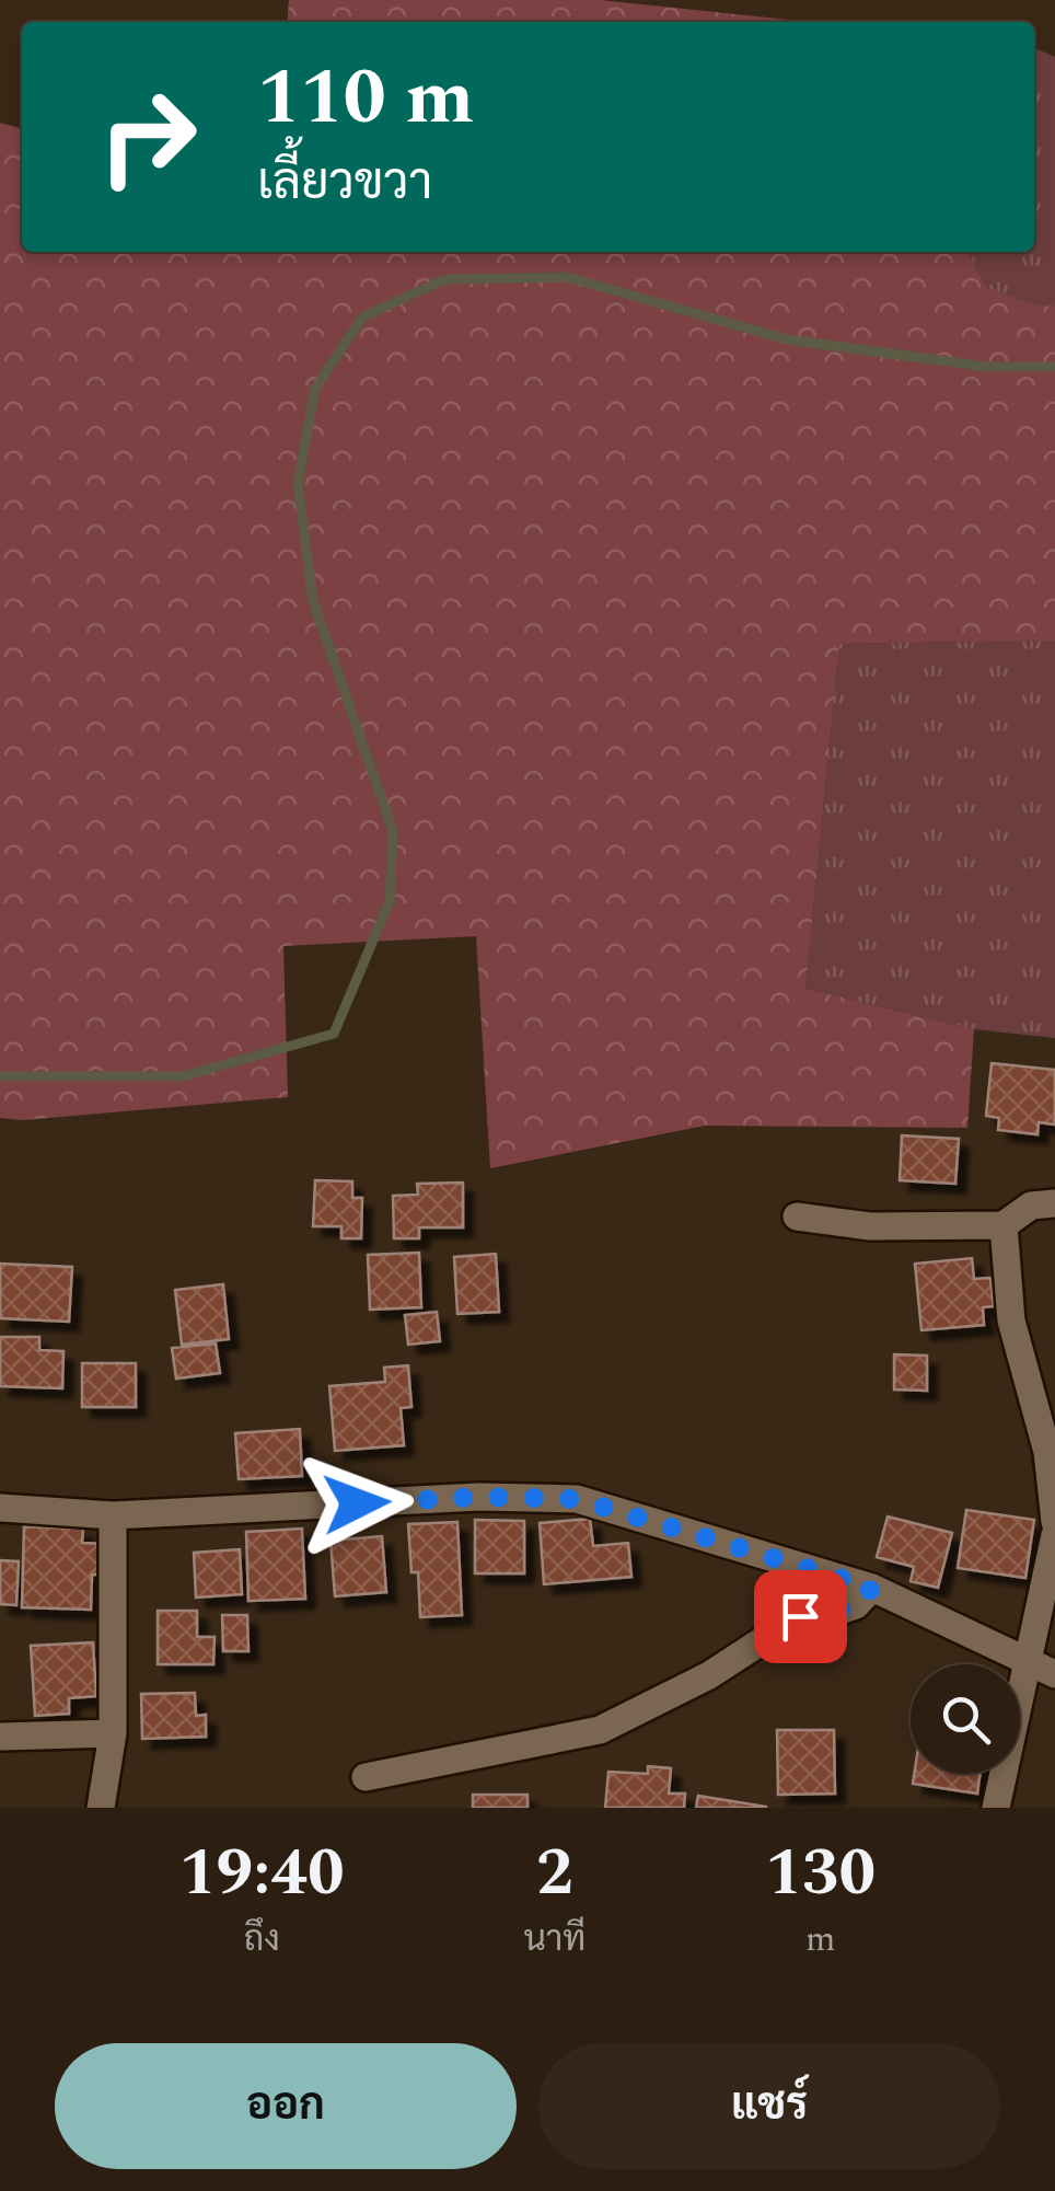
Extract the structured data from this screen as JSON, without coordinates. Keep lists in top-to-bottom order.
{
  "page": {
    "turn": ["110 m", "เลี้ยวขวา"],
    "eta": [
      "19:40",
      "ถึง",
      "2",
      "นาที",
      "130",
      "m"
    ],
    "buttons": ["ออก", "แชร์"]
  }
}
